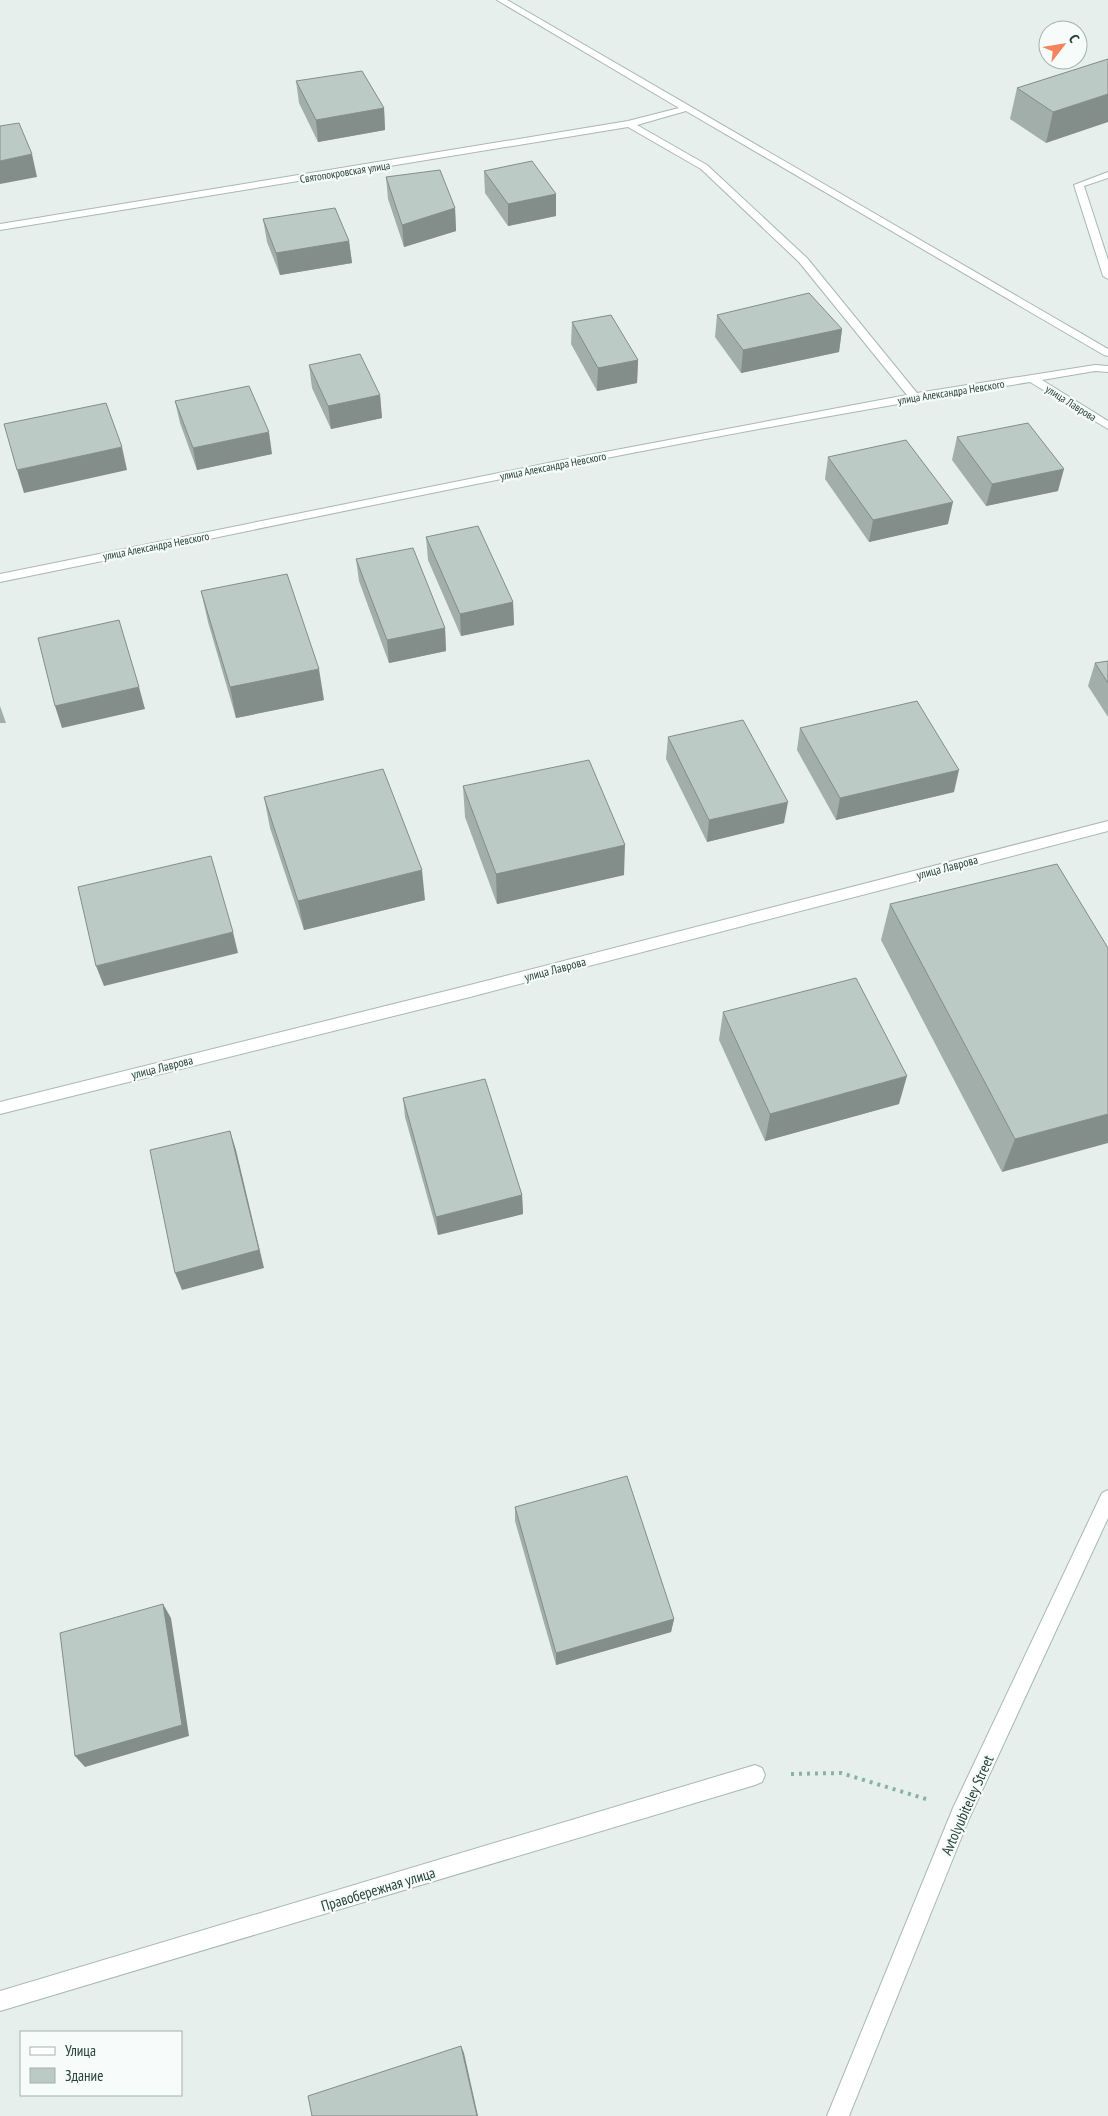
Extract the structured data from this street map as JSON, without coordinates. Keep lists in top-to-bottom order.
{
  "streets": {
    "street": [
      "Святопокровская улица",
      "улица Александра Невского",
      "улица Лаврова",
      "Avtolyubiteley Street",
      "Правобережная улица"
    ]
  },
  "crossings": [
    ["улица Александра Невского", "улица Лаврова"]
  ],
  "legend": ["Улица", "Здание"],
  "north": "top right"
}
